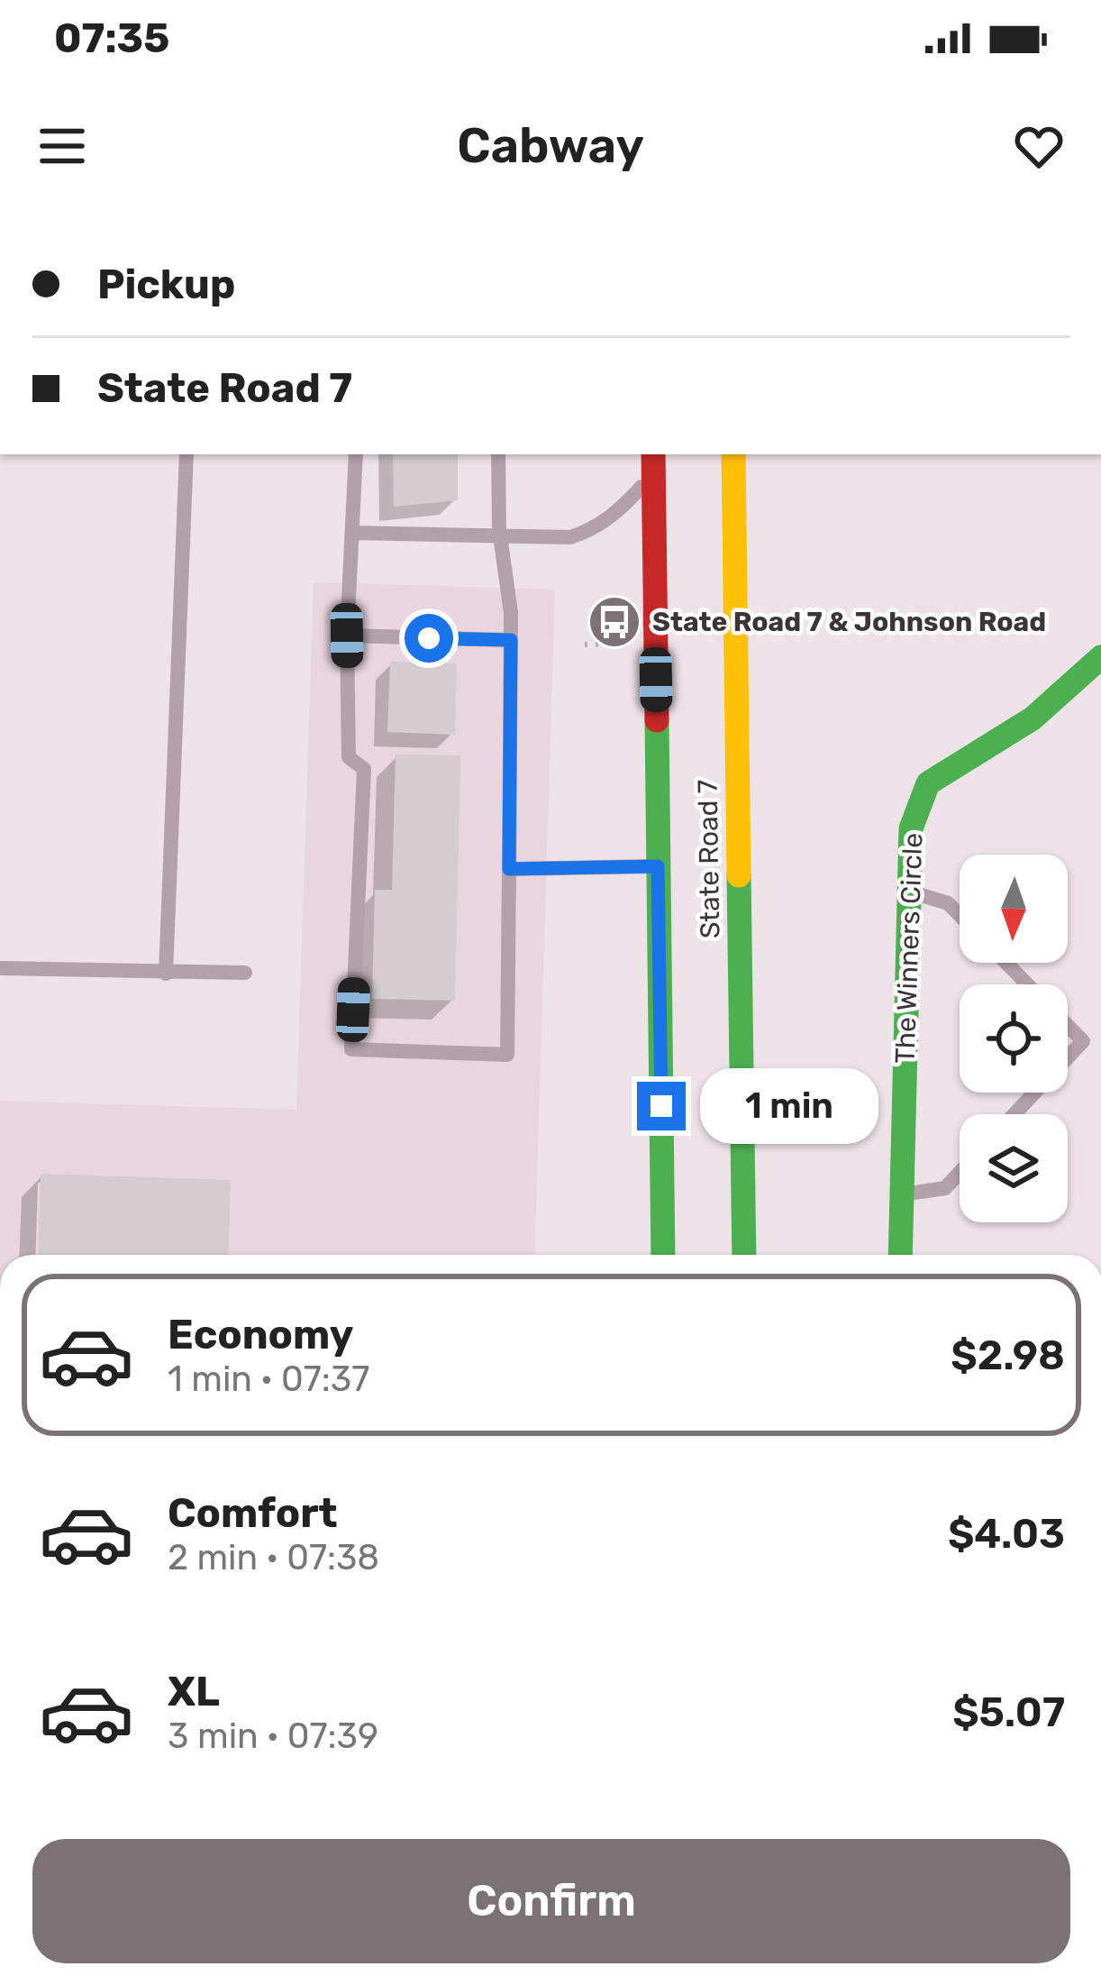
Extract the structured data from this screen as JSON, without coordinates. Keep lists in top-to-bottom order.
{
  "streets": {
    "main road": ["State Road 7", "The Winners Circle"]
  },
  "places": {
    "bus stop": ["State Road 7 & Johnson Road"]
  },
  "north": "bottom",
  "page": {
    "status": "07:35",
    "header": "Cabway",
    "banner": ["Pickup", "State Road 7"],
    "bubble": "1 min",
    "list": [
      {
        "name": "Economy",
        "note": "1 min · 07:37",
        "value": "$2.98"
      },
      {
        "name": "Comfort",
        "note": "2 min · 07:38",
        "value": "$4.03"
      },
      {
        "name": "XL",
        "note": "3 min · 07:39",
        "value": "$5.07"
      }
    ],
    "buttons": "Confirm"
  }
}
